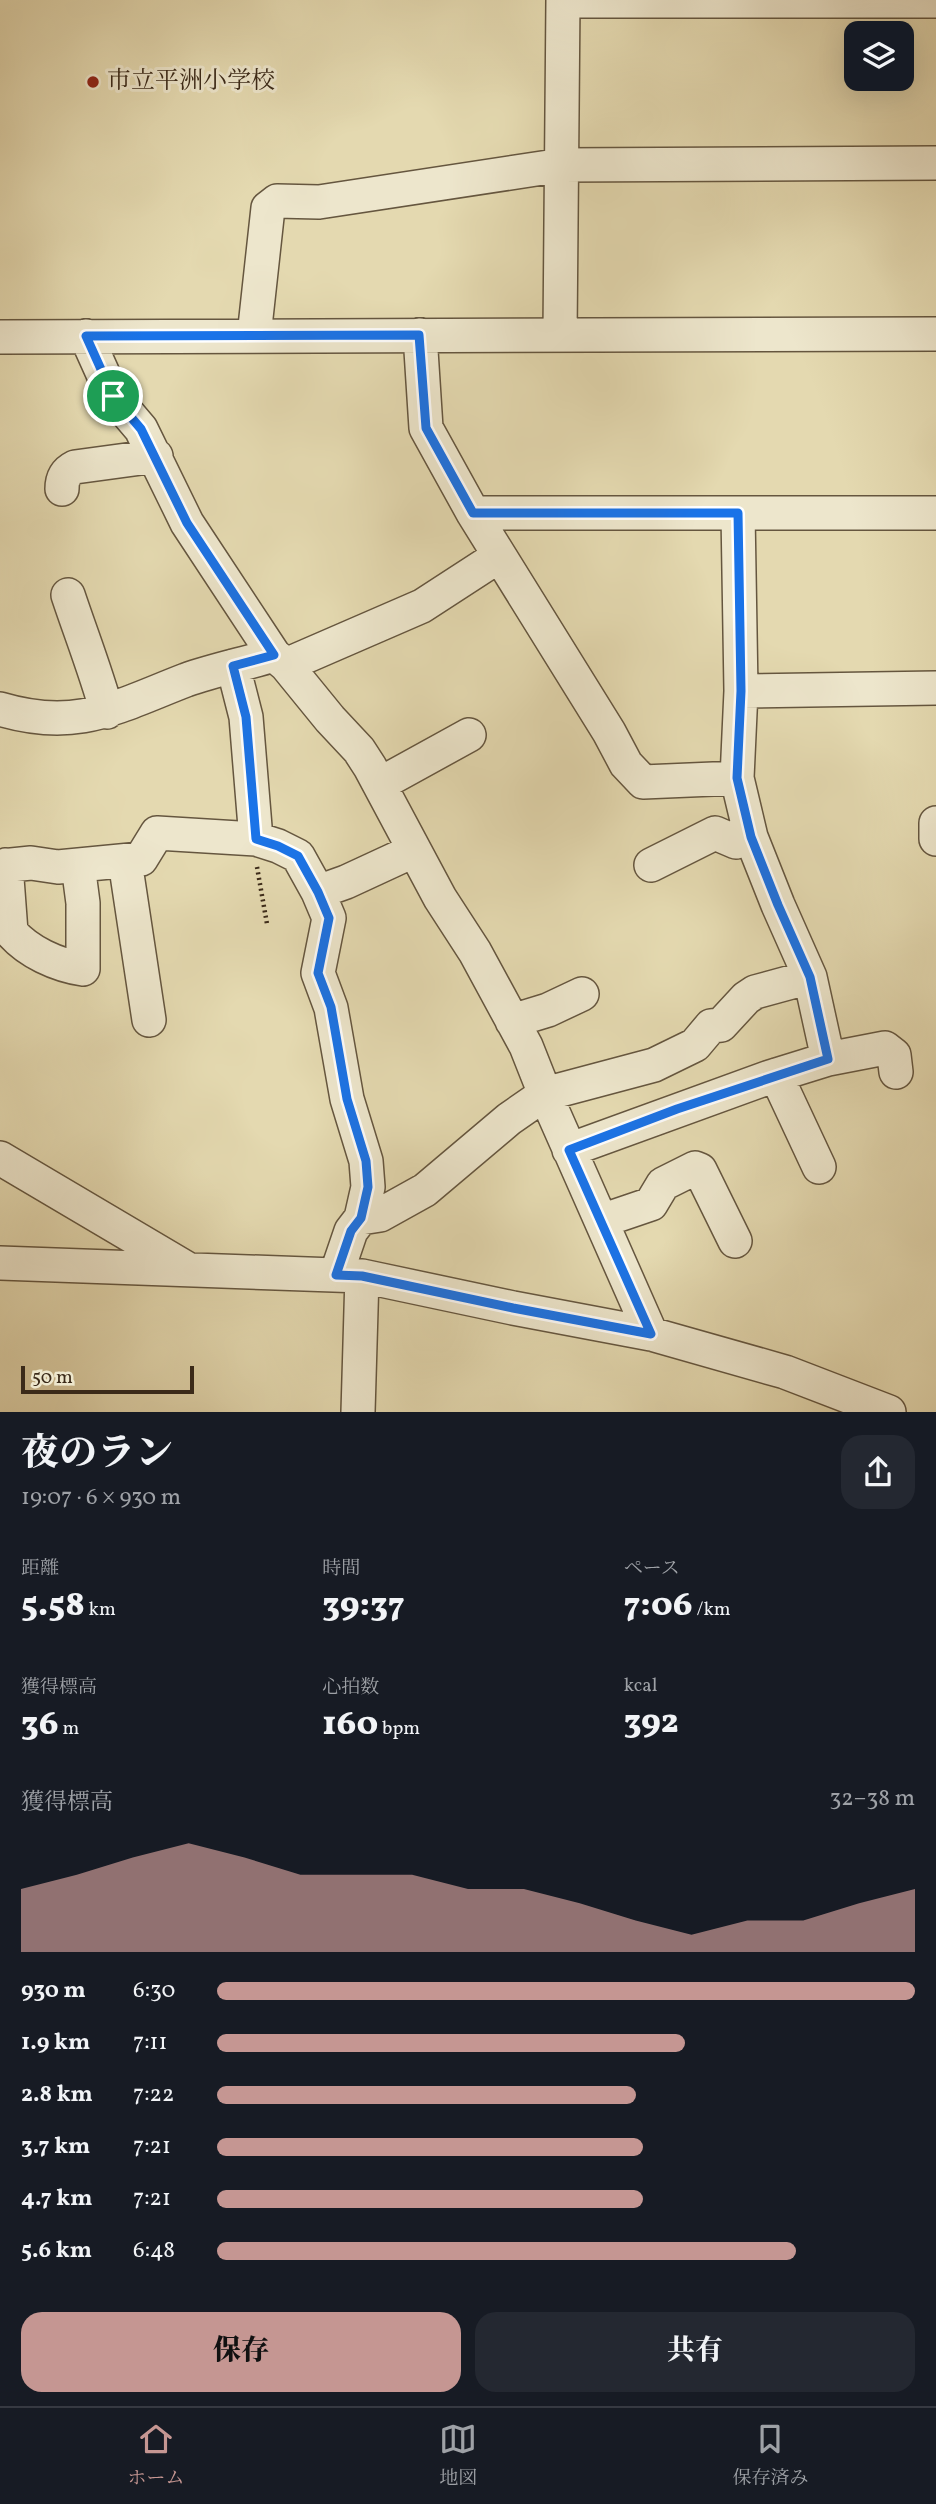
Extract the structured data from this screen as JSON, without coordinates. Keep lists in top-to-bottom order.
{
  "places": ["市立平洲小学校"],
  "scale_bar": "50 m",
  "page": {
    "scale": "50 m",
    "heading": ["夜のラン", "19:07 · 6 × 930 m"],
    "stats": [
      ["距離", "5.58 km"],
      ["時間", "39:37"],
      ["ペース", "7:06 /km"],
      ["獲得標高", "36 m"],
      ["心拍数", "160 bpm"],
      ["kcal", "392"]
    ],
    "chart": ["獲得標高", "32–38 m"],
    "list": [
      {
        "name": "930 m",
        "note": "6:30"
      },
      {
        "name": "1.9 km",
        "note": "7:11"
      },
      {
        "name": "2.8 km",
        "note": "7:22"
      },
      {
        "name": "3.7 km",
        "note": "7:21"
      },
      {
        "name": "4.7 km",
        "note": "7:21"
      },
      {
        "name": "5.6 km",
        "note": "6:48"
      }
    ],
    "buttons": ["保存", "共有"],
    "tabs": ["ホーム", "地図", "保存済み"]
  }
}
